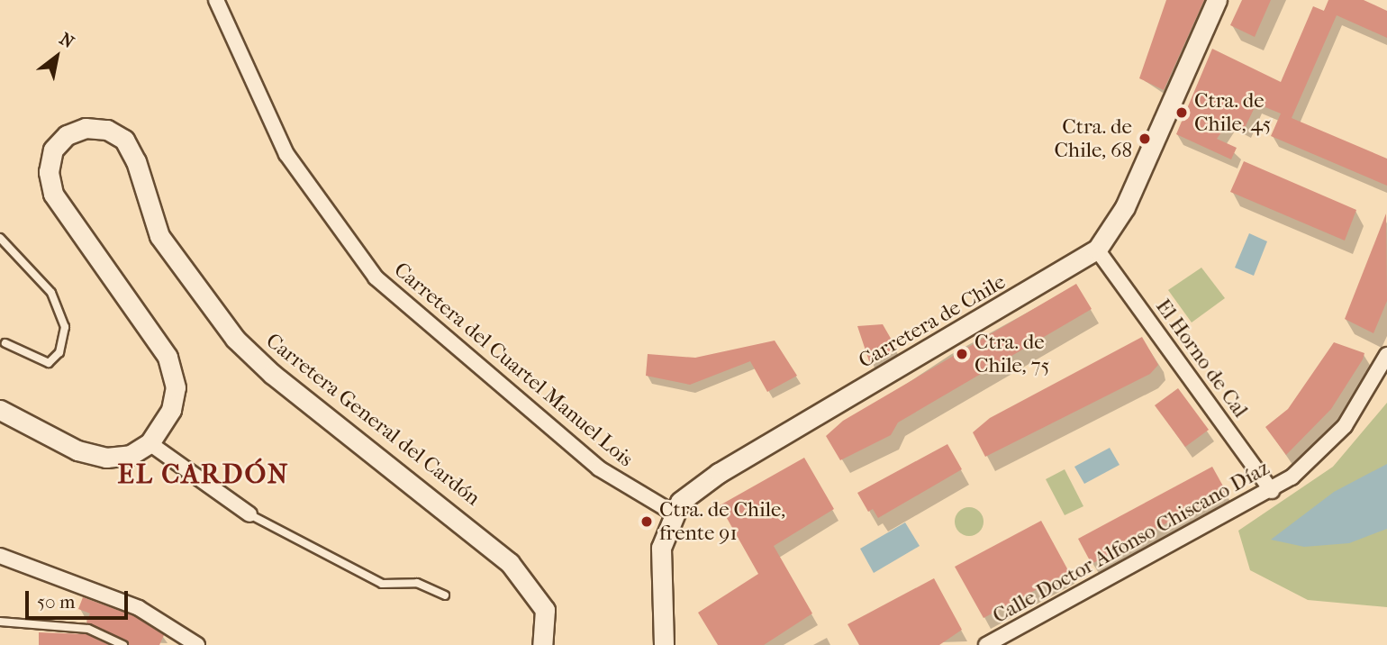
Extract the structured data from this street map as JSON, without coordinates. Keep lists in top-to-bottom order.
{
  "streets": {
    "street": [
      "Carretera de Chile",
      "El Horno de Cal",
      "Carretera del Cuartel Manuel Lois",
      "Carretera General del Cardón",
      "Calle Doctor Alfonso Chiscano Díaz"
    ]
  },
  "crossings": [
    ["Carretera de Chile", "El Horno de Cal"],
    ["Carretera de Chile", "Carretera del Cuartel Manuel Lois"],
    ["El Horno de Cal", "Calle Doctor Alfonso Chiscano Díaz"]
  ],
  "districts": ["EL CARDÓN"],
  "places": [
    "Ctra. de Chile, 45",
    "Ctra. de Chile, 68",
    "Ctra. de Chile, 75",
    "Ctra. de Chile, frente 91"
  ],
  "scale_bar": "50 m",
  "north": "top right"
}
